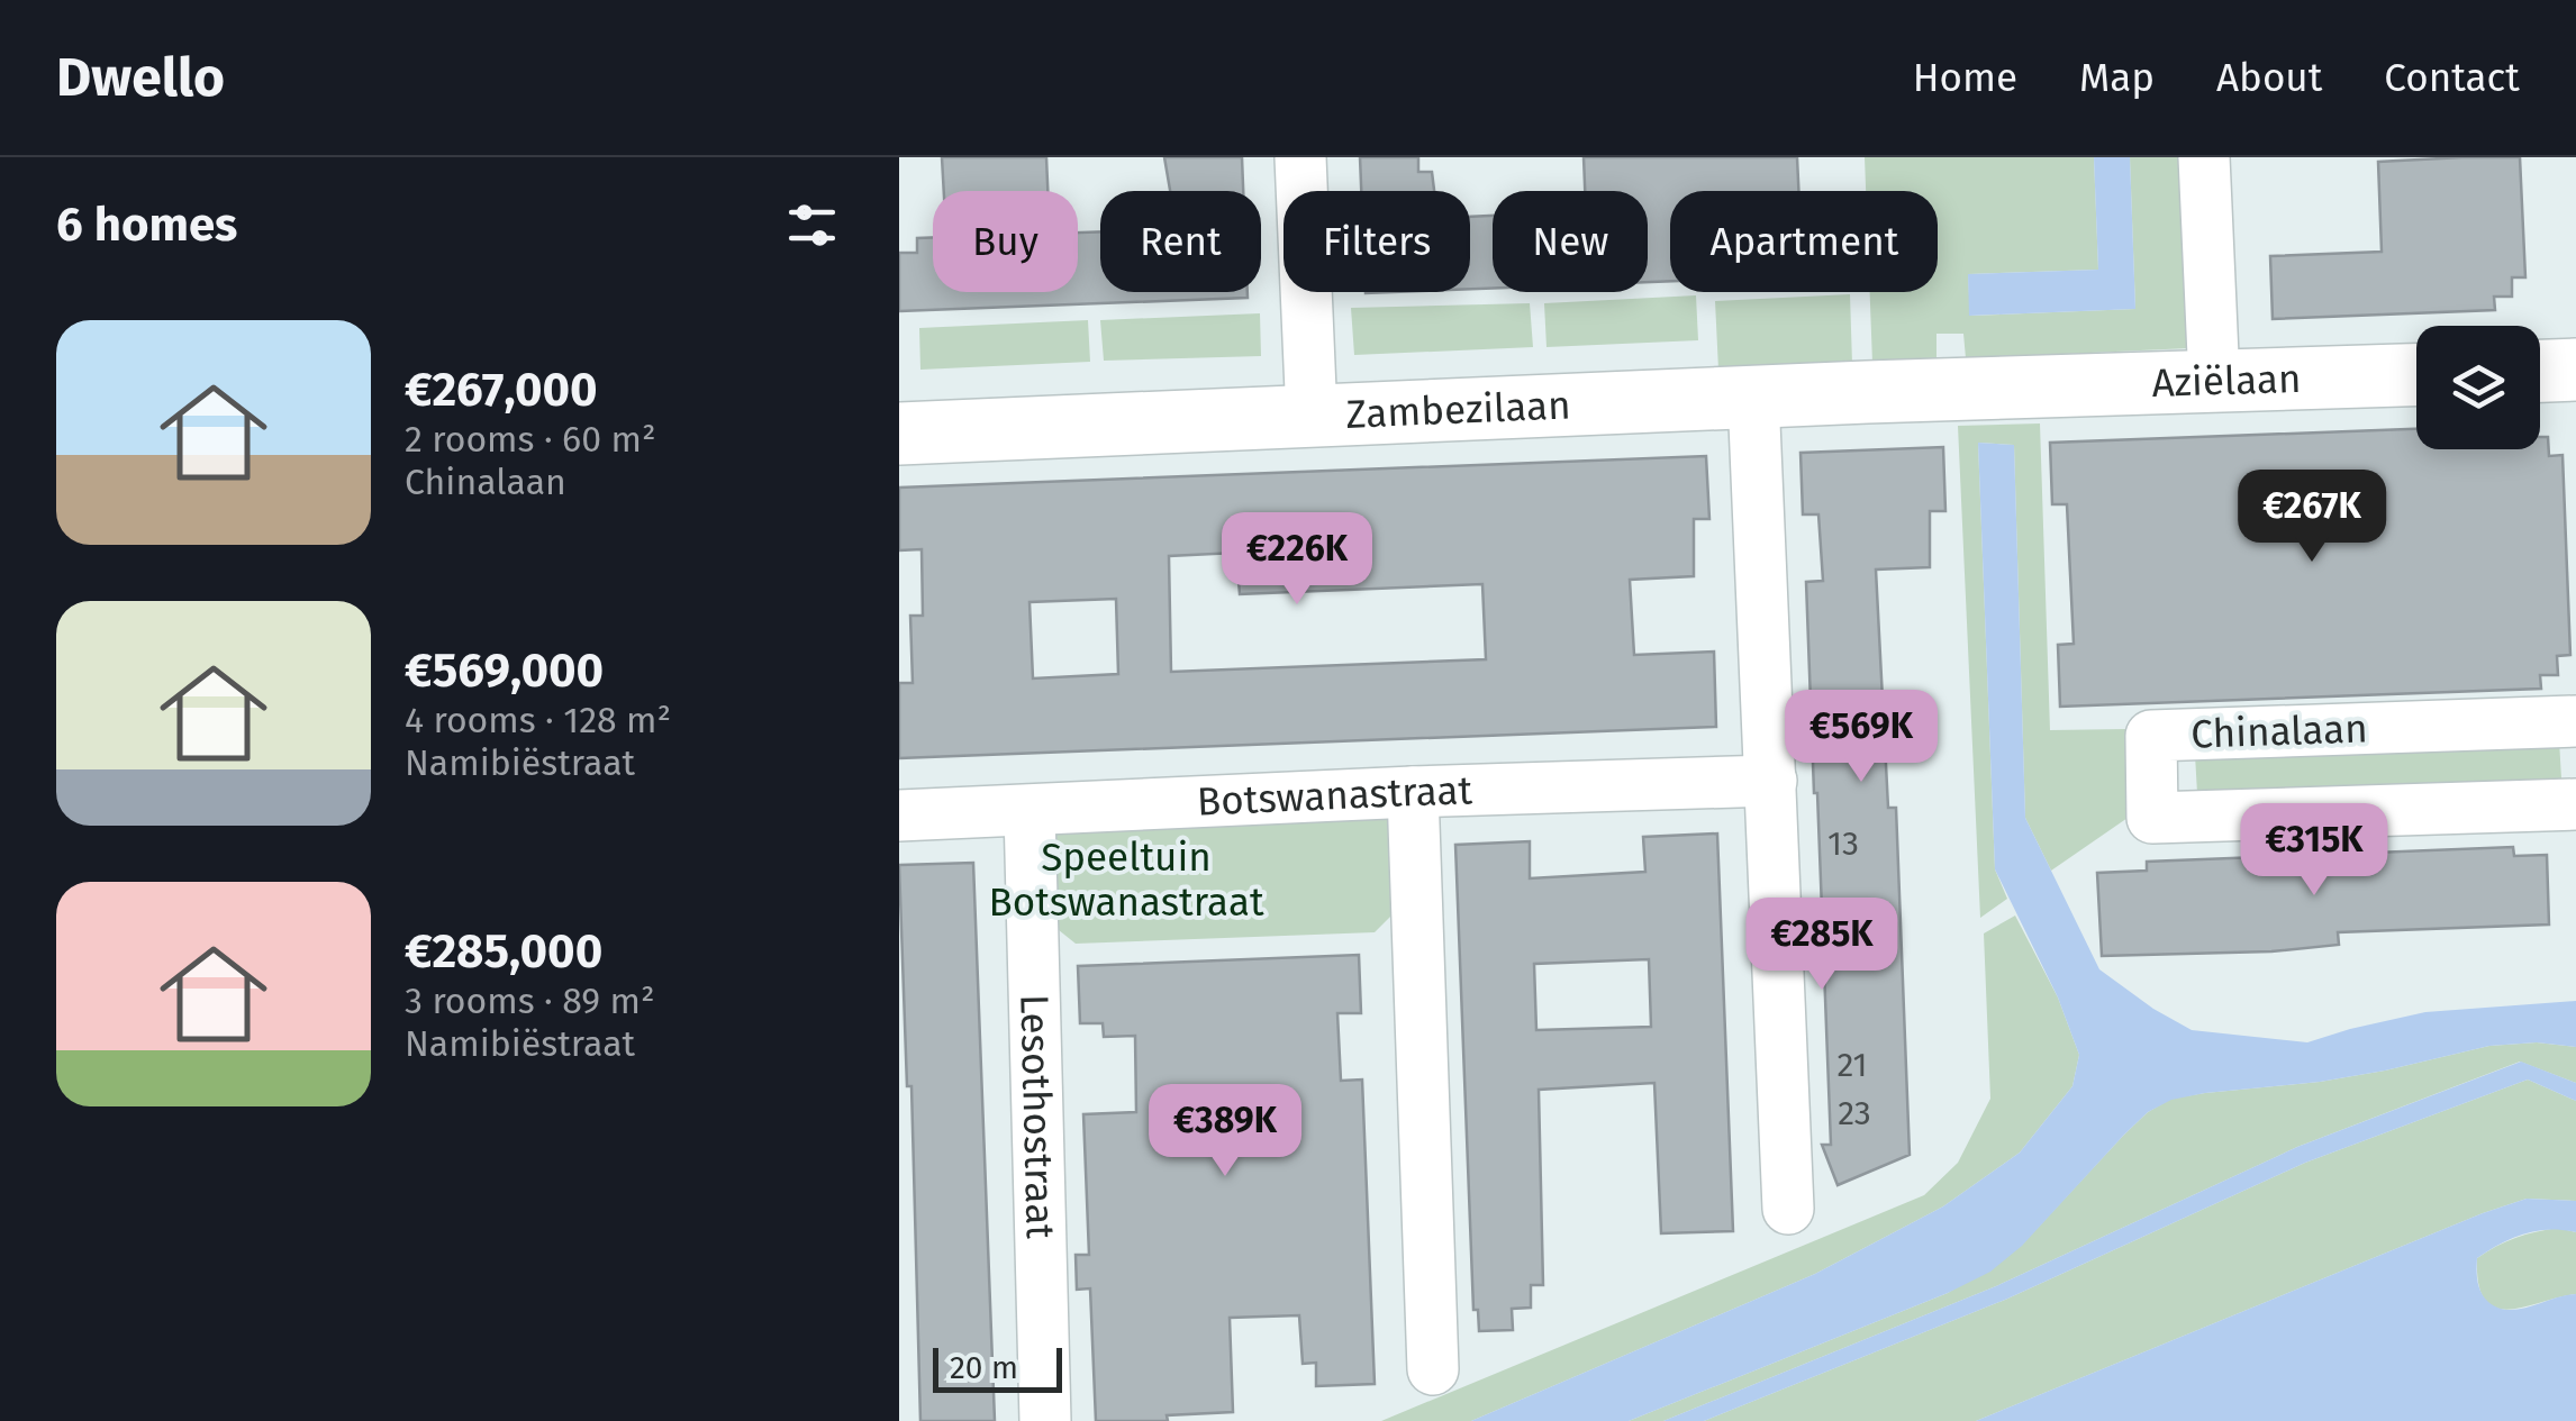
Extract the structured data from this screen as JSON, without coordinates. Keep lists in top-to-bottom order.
{
  "streets": {
    "street": [
      "Aziëlaan",
      "Zambezilaan",
      "Chinalaan",
      "Botswanastraat",
      "Lesothostraat"
    ]
  },
  "crossings": [
    ["Aziëlaan", "Zambezilaan"],
    ["Botswanastraat", "Lesothostraat"]
  ],
  "parks": ["Speeltuin Botswanastraat"],
  "house_numbers": ["13", "21", "23"],
  "scale_bar": "20 m",
  "page": {
    "header": "Dwello",
    "nav": [
      "Home",
      "Map",
      "About",
      "Contact"
    ],
    "heading": "6 homes",
    "chip": [
      "Buy",
      "Rent",
      "Filters",
      "New",
      "Apartment"
    ],
    "list": [
      {
        "name": "€267,000",
        "note": "2 rooms · 60 m² · Chinalaan"
      },
      {
        "name": "€569,000",
        "note": "4 rooms · 128 m² · Namibiëstraat"
      },
      {
        "name": "€285,000",
        "note": "3 rooms · 89 m² · Namibiëstraat"
      }
    ],
    "price": [
      "€267K",
      "€226K",
      "€569K",
      "€315K",
      "€285K",
      "€389K"
    ],
    "scale": "20 m"
  }
}
